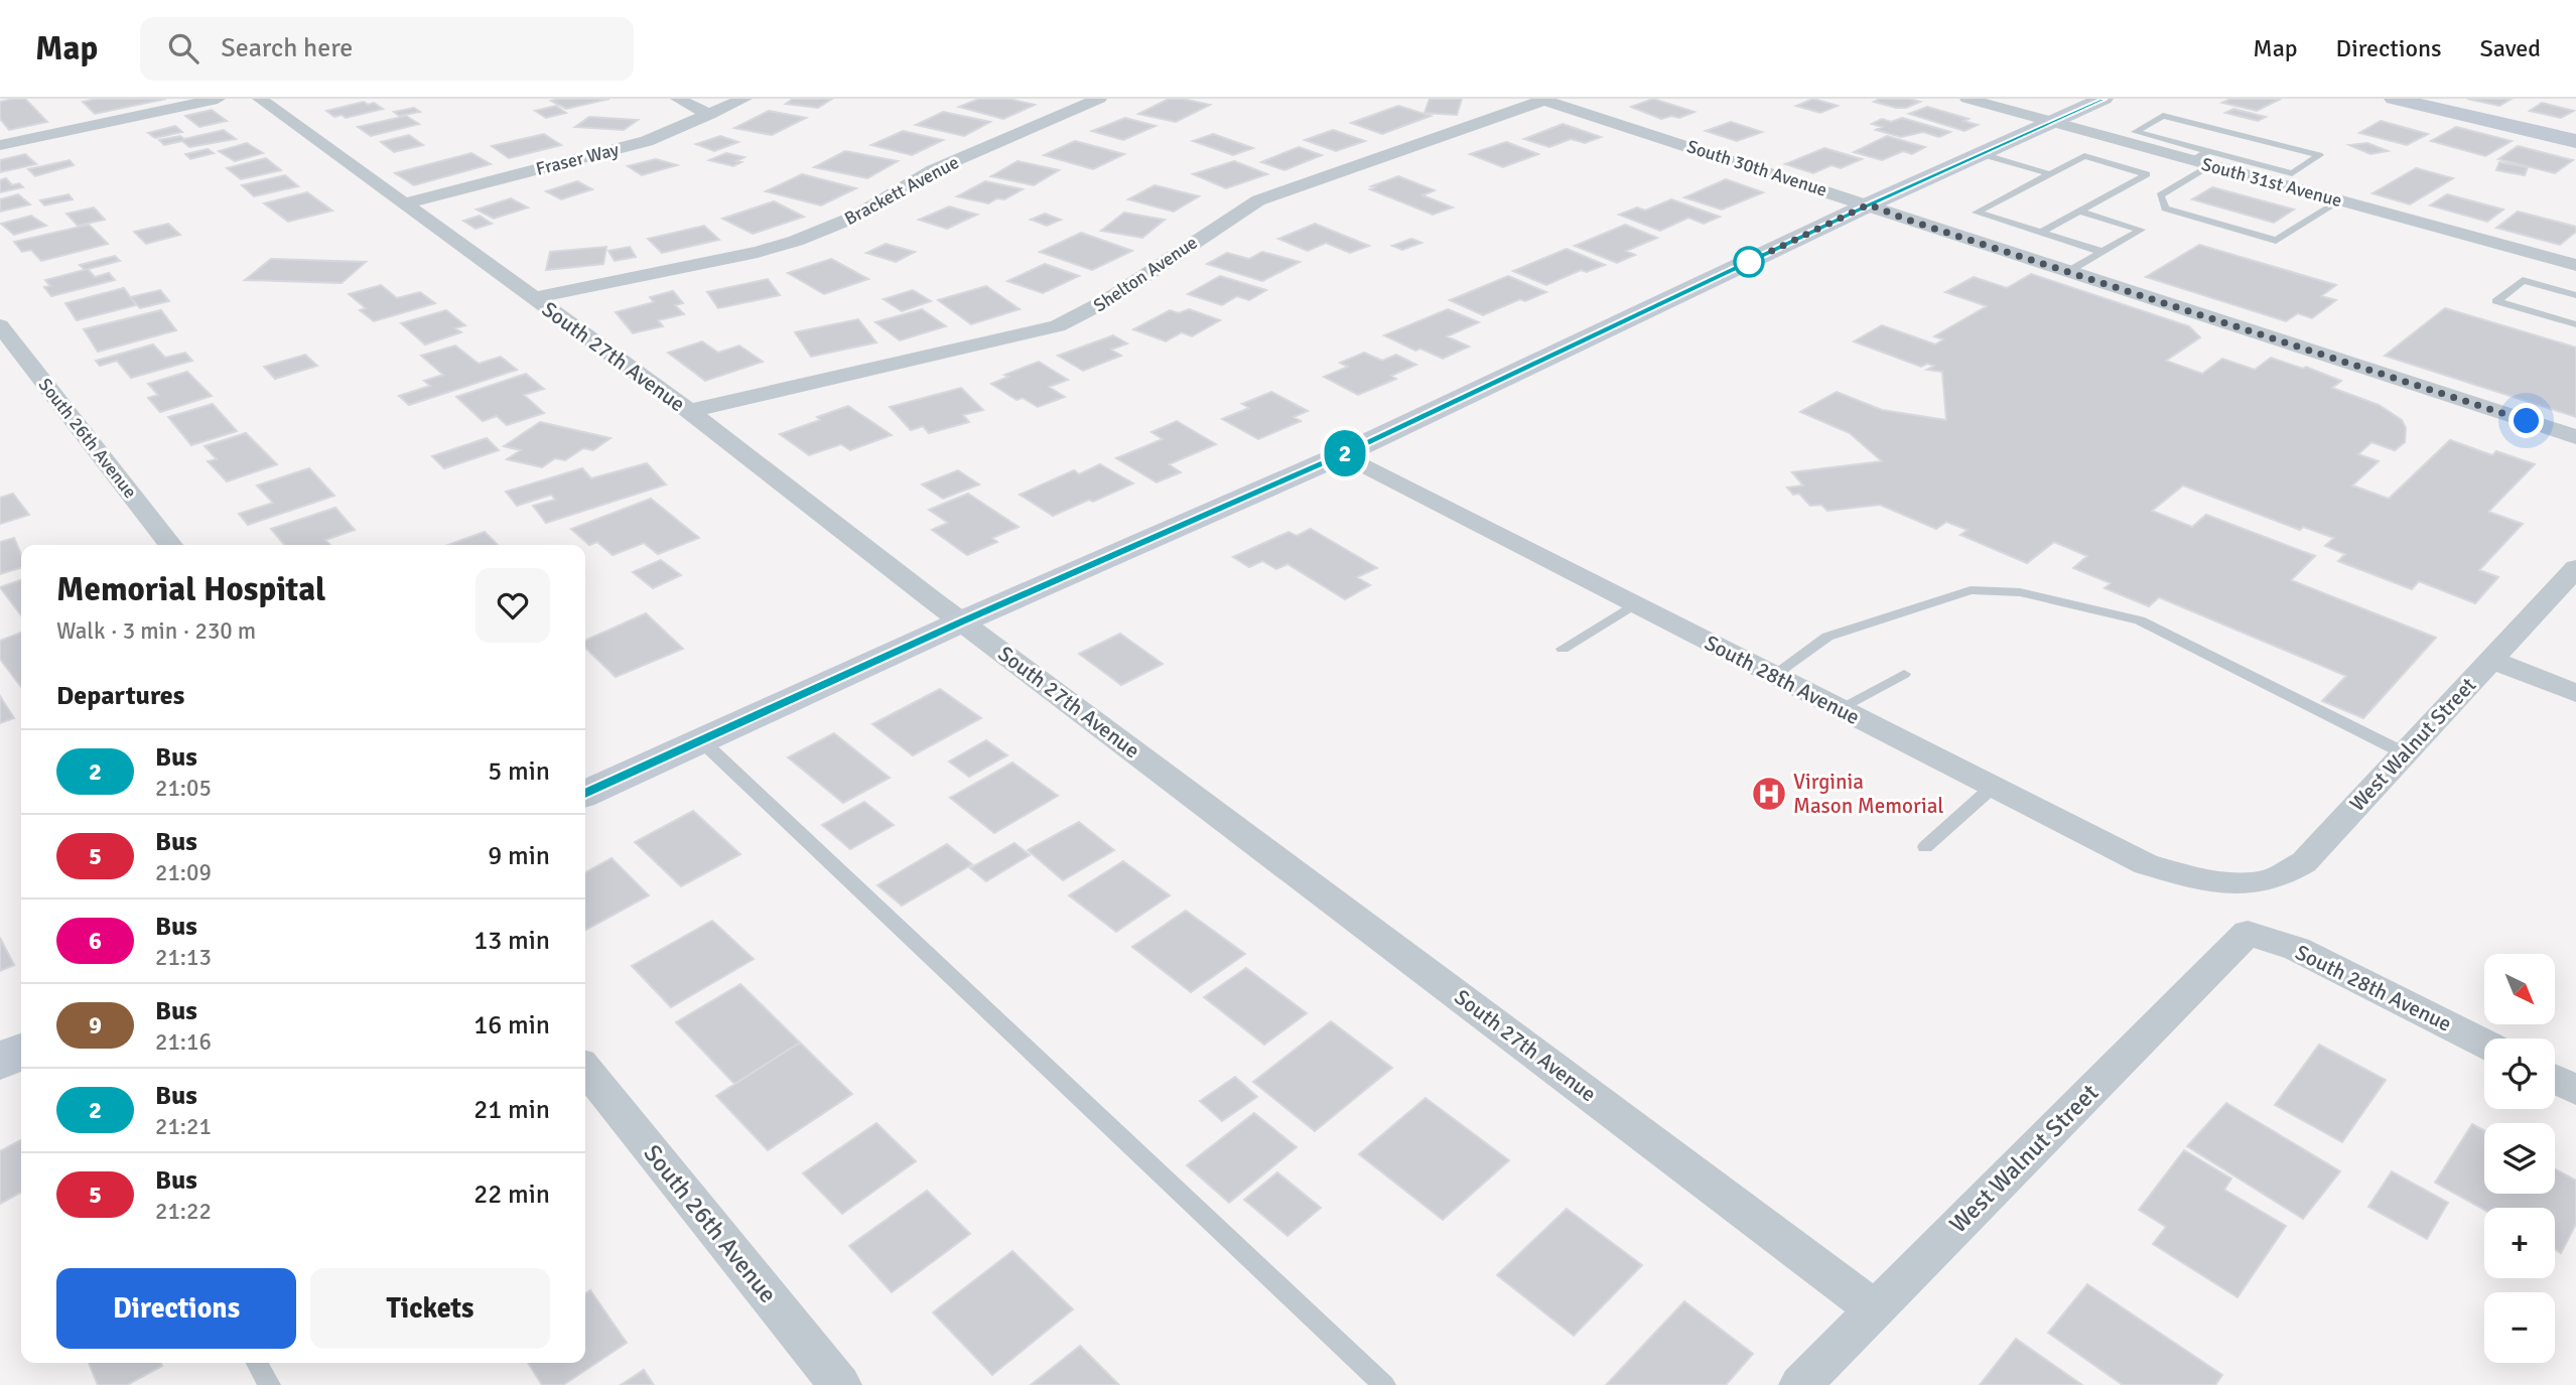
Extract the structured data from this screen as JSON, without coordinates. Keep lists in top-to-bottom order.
{
  "streets": {
    "street": [
      "Fraser Way",
      "South 30th Avenue",
      "South 31st Avenue",
      "Brackett Avenue",
      "Shelton Avenue",
      "South 27th Avenue",
      "South 26th Avenue",
      "South 28th Avenue",
      "West Walnut Street"
    ]
  },
  "crossings": [
    ["Fraser Way", "South 27th Avenue"],
    ["South 30th Avenue", "Shelton Avenue"],
    ["Brackett Avenue", "South 27th Avenue"],
    ["Shelton Avenue", "South 27th Avenue"],
    ["South 27th Avenue", "West Walnut Street"],
    ["South 28th Avenue", "West Walnut Street"]
  ],
  "places": {
    "hospital": ["Virginia Mason Memorial"]
  },
  "lines": ["bus line 2"],
  "north": "bottom right",
  "page": {
    "header": "Map",
    "search": "Search here",
    "nav": ["Map", "Directions", "Saved"],
    "on_map": "2",
    "heading": [
      ["Memorial Hospital", "Walk · 3 min · 230 m"],
      "Departures"
    ],
    "list": [
      {
        "mark": "2",
        "name": "Bus",
        "note": "21:05",
        "value": "5 min"
      },
      {
        "mark": "5",
        "name": "Bus",
        "note": "21:09",
        "value": "9 min"
      },
      {
        "mark": "6",
        "name": "Bus",
        "note": "21:13",
        "value": "13 min"
      },
      {
        "mark": "9",
        "name": "Bus",
        "note": "21:16",
        "value": "16 min"
      },
      {
        "mark": "2",
        "name": "Bus",
        "note": "21:21",
        "value": "21 min"
      },
      {
        "mark": "5",
        "name": "Bus",
        "note": "21:22",
        "value": "22 min"
      }
    ],
    "map_buttons": ["+", "−"],
    "buttons": ["Directions", "Tickets"]
  }
}
